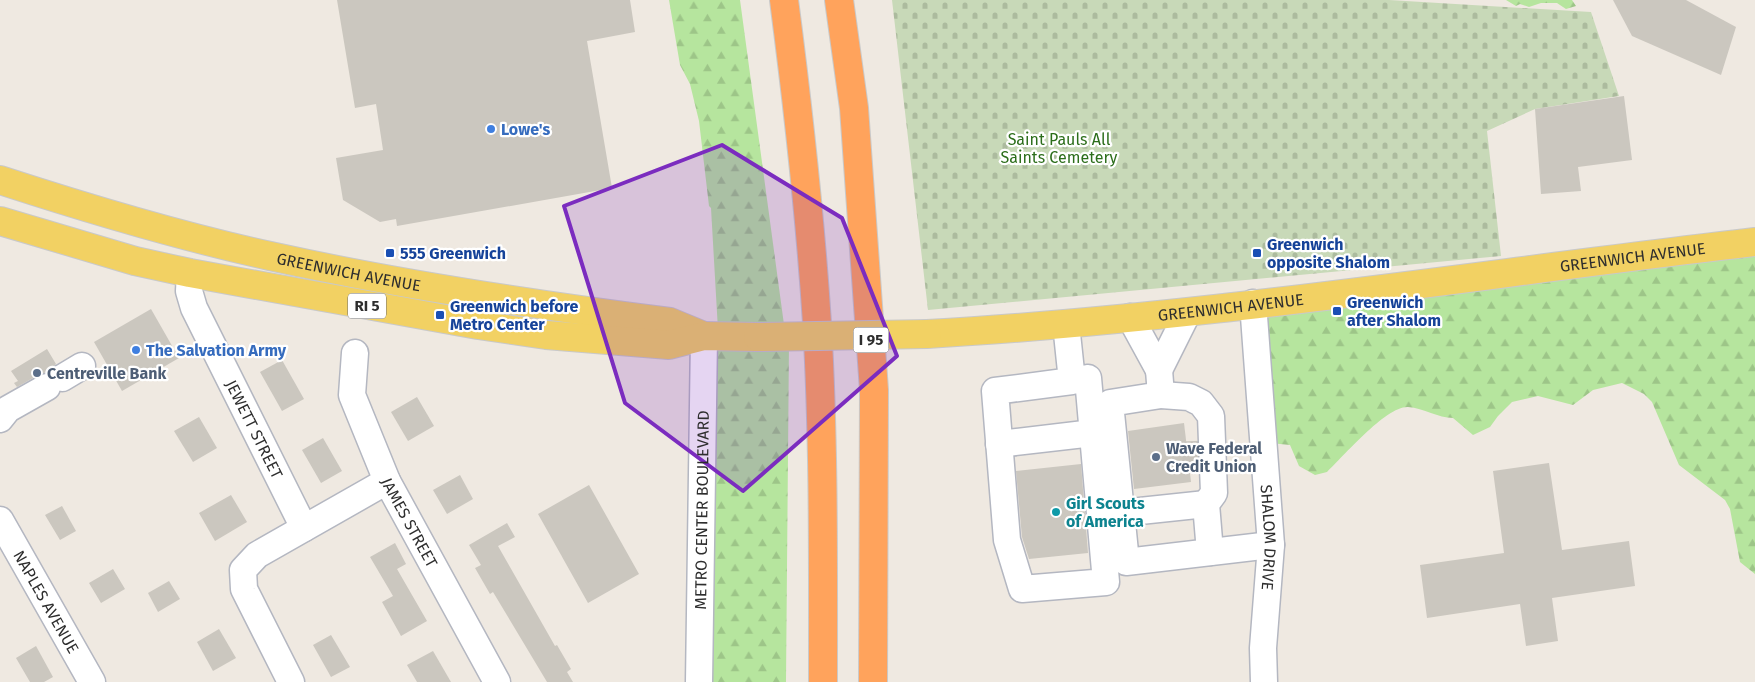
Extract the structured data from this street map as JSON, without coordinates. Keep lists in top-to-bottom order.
{
  "streets": {
    "highway": ["I 95"],
    "main road": ["GREENWICH AVENUE", "RI 5"],
    "street": [
      "JEWETT STREET",
      "METRO CENTER BOULEVARD",
      "JAMES STREET",
      "SHALOM DRIVE",
      "NAPLES AVENUE"
    ]
  },
  "crossings": [
    ["GREENWICH AVENUE", "JEWETT STREET"],
    ["GREENWICH AVENUE", "METRO CENTER BOULEVARD"],
    ["GREENWICH AVENUE", "SHALOM DRIVE"]
  ],
  "parks": ["Saint Pauls All Saints Cemetery"],
  "places": {
    "other": [
      "Lowe's",
      "The Salvation Army",
      "Centreville Bank",
      "Wave Federal Credit Union",
      "Girl Scouts of America"
    ],
    "transit": [
      "555 Greenwich",
      "Greenwich opposite Shalom",
      "Greenwich after Shalom",
      "Greenwich before Metro Center"
    ]
  }
}
